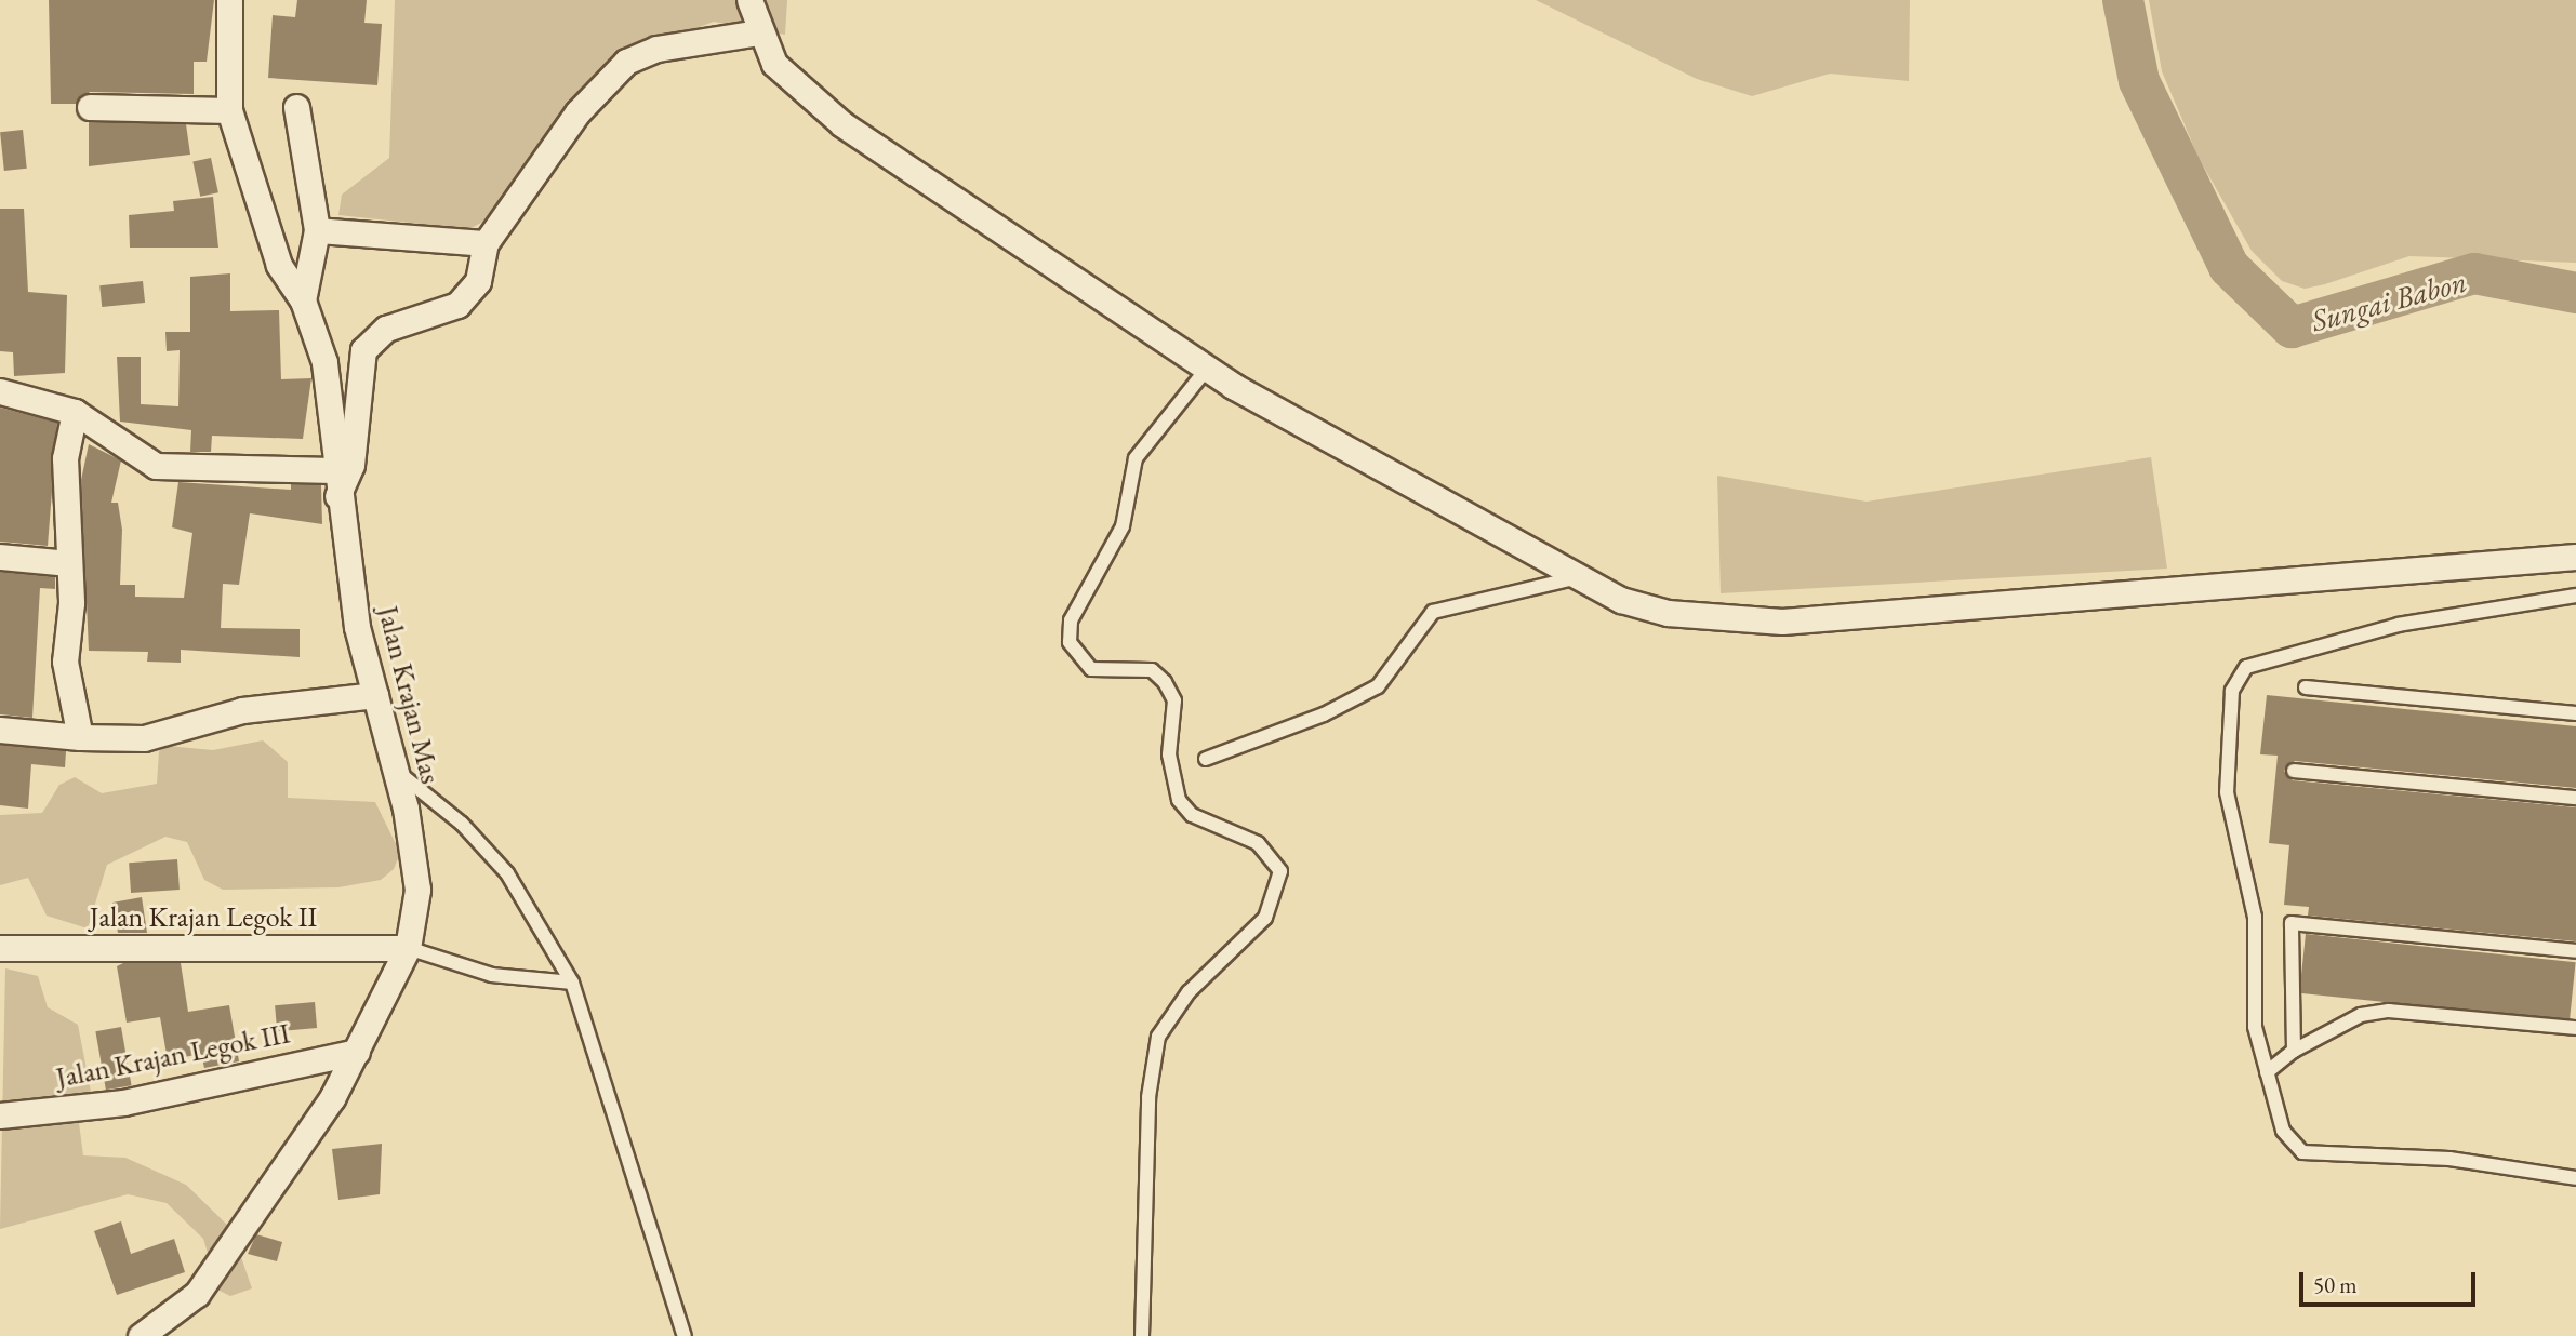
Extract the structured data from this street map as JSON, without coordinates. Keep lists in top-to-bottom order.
{
  "streets": {
    "street": ["Jalan Krajan Mas", "Jalan Krajan Legok II", "Jalan Krajan Legok III"]
  },
  "crossings": [
    ["Jalan Krajan Mas", "Jalan Krajan Legok II"],
    ["Jalan Krajan Mas", "Jalan Krajan Legok III"]
  ],
  "water": ["Sungai Babon"],
  "scale_bar": "50 m"
}
